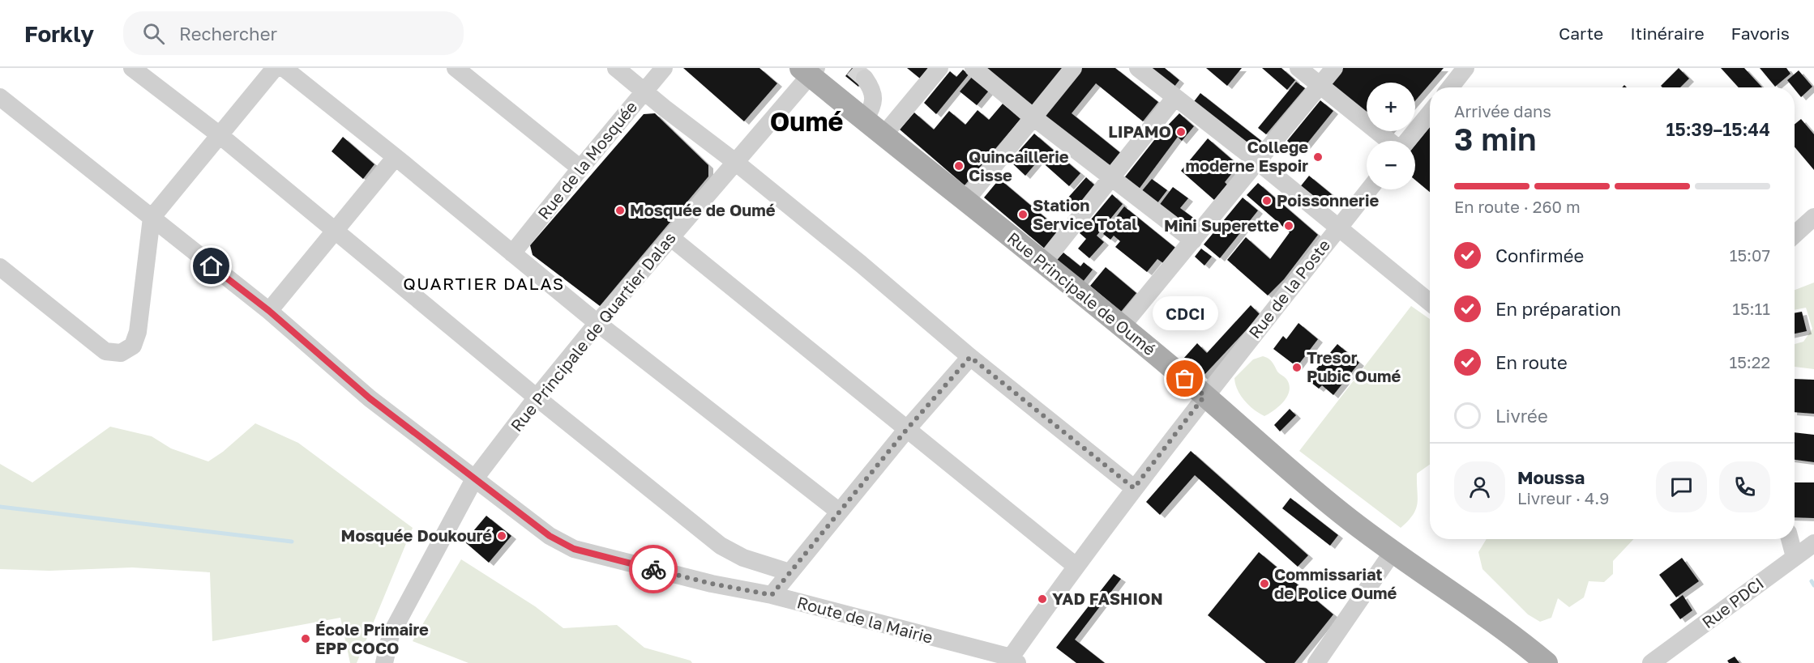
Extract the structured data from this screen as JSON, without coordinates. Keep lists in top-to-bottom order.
{
  "streets": {
    "main road": ["Rue Principale de Oumé"],
    "street": [
      "Rue de la Mosquée",
      "Rue de la Poste",
      "Rue Principale de Quartier Dalas",
      "Rue PDCI",
      "Route de la Mairie"
    ]
  },
  "crossings": [
    ["Rue de la Poste", "Rue Principale de Oumé"],
    ["Rue de la Poste", "Route de la Mairie"],
    ["Rue Principale de Oumé", "Rue Principale de Quartier Dalas"],
    ["Rue Principale de Quartier Dalas", "Route de la Mairie"]
  ],
  "districts": ["Oumé", "QUARTIER DALAS"],
  "places": [
    "LIPAMO",
    "College moderne Espoir",
    "Quincaillerie Cisse",
    "Poissonnerie",
    "Mosquée de Oumé",
    "Station Service Total",
    "Mini Superette",
    "Tresor Pubic Oumé",
    "CDCI",
    "Mosquée Doukouré",
    "Commissariat de Police Oumé",
    "YAD FASHION",
    "École Primaire EPP COCO"
  ],
  "page": {
    "header": "Forkly",
    "search": "Rechercher",
    "nav": ["Carte", "Itinéraire", "Favoris"],
    "map_buttons": ["+", "−"],
    "heading": ["3 min", "Arrivée dans", "15:39–15:44"],
    "panel": ["Moussa", "Livreur · 4.9"],
    "bar": "En route · 260 m",
    "list": [
      ["Confirmée", "15:07"],
      ["En préparation", "15:11"],
      ["En route", "15:22"],
      "Livrée"
    ],
    "bubble": "CDCI"
  }
}
